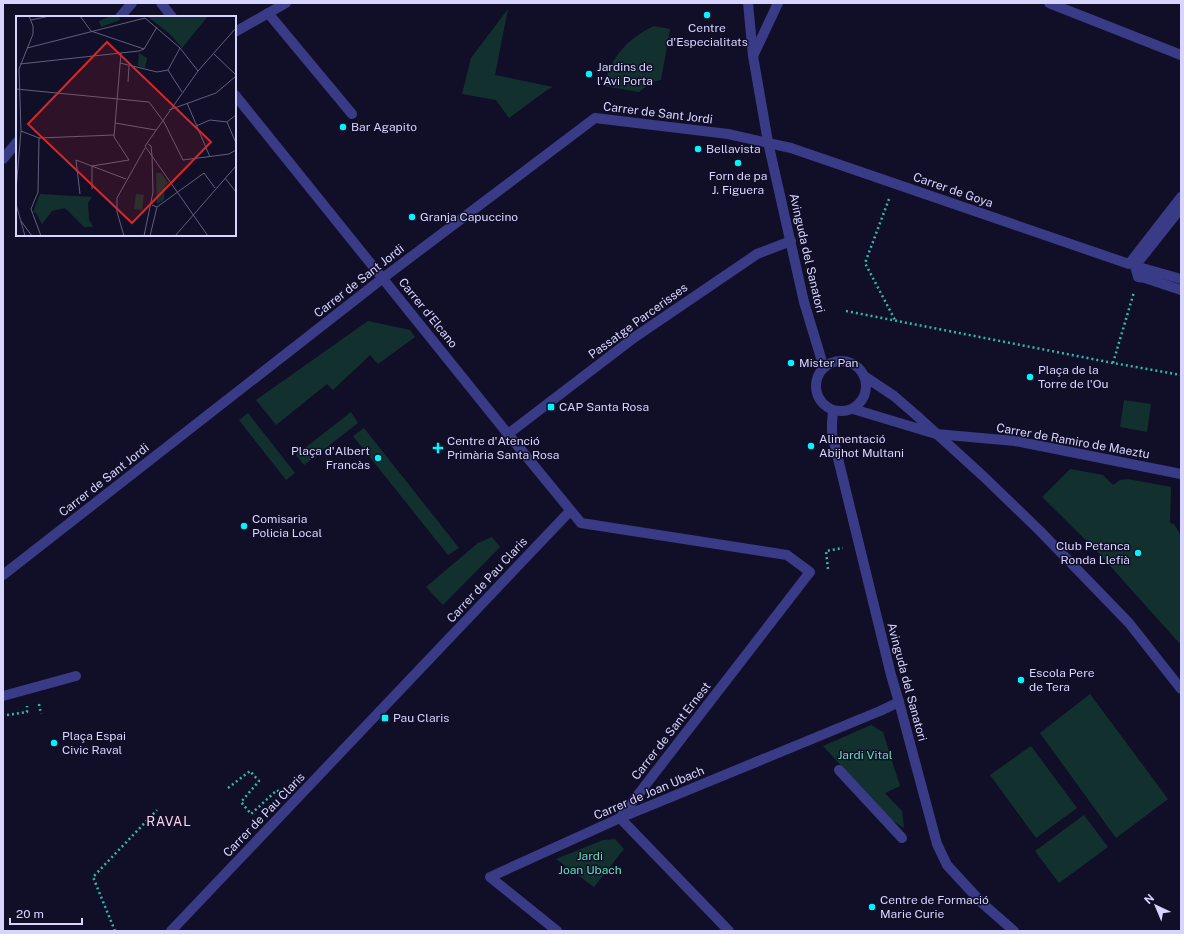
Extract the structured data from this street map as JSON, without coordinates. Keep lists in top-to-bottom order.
{
  "streets": {
    "street": [
      "Carrer de Sant Jordi",
      "Carrer de Goya",
      "Avinguda del Sanatori",
      "Carrer d'Elcano",
      "Passatge Parcerisses",
      "Carrer de Ramiro de Maeztu",
      "Carrer de Pau Claris",
      "Carrer de Sant Ernest",
      "Carrer de Joan Ubach"
    ]
  },
  "crossings": [
    ["Carrer de Sant Jordi", "Carrer de Goya"],
    ["Carrer de Sant Jordi", "Avinguda del Sanatori"],
    ["Carrer de Sant Jordi", "Carrer d'Elcano"],
    ["Carrer de Goya", "Avinguda del Sanatori"],
    ["Avinguda del Sanatori", "Passatge Parcerisses"],
    ["Avinguda del Sanatori", "Carrer de Joan Ubach"],
    ["Carrer d'Elcano", "Passatge Parcerisses"],
    ["Carrer d'Elcano", "Carrer de Pau Claris"],
    ["Carrer d'Elcano", "Carrer de Sant Ernest"],
    ["Carrer de Pau Claris", "Carrer de Sant Ernest"],
    ["Carrer de Sant Ernest", "Carrer de Joan Ubach"]
  ],
  "districts": ["RAVAL"],
  "parks": ["Jardi Vital", "Jardi Joan Ubach"],
  "places": {
    "other": [
      "Centre d'Especialitats",
      "Jardins de l'Avi Porta",
      "Bar Agapito",
      "Bellavista",
      "Forn de pa J. Figuera",
      "Granja Capuccino",
      "Mister Pan",
      "Plaça de la Torre de l'Ou",
      "Alimentació Abijhot Multani",
      "Plaça d'Albert Francàs",
      "Comisaria Policia Local",
      "Club Petanca Ronda Llefià",
      "Escola Pere de Tera",
      "Plaça Espai Civic Raval",
      "Centre de Formació Marie Curie"
    ],
    "transit": ["CAP Santa Rosa", "Pau Claris"],
    "health": ["Centre d'Atenció Primària Santa Rosa"]
  },
  "scale_bar": "20 m",
  "north": "top left"
}
